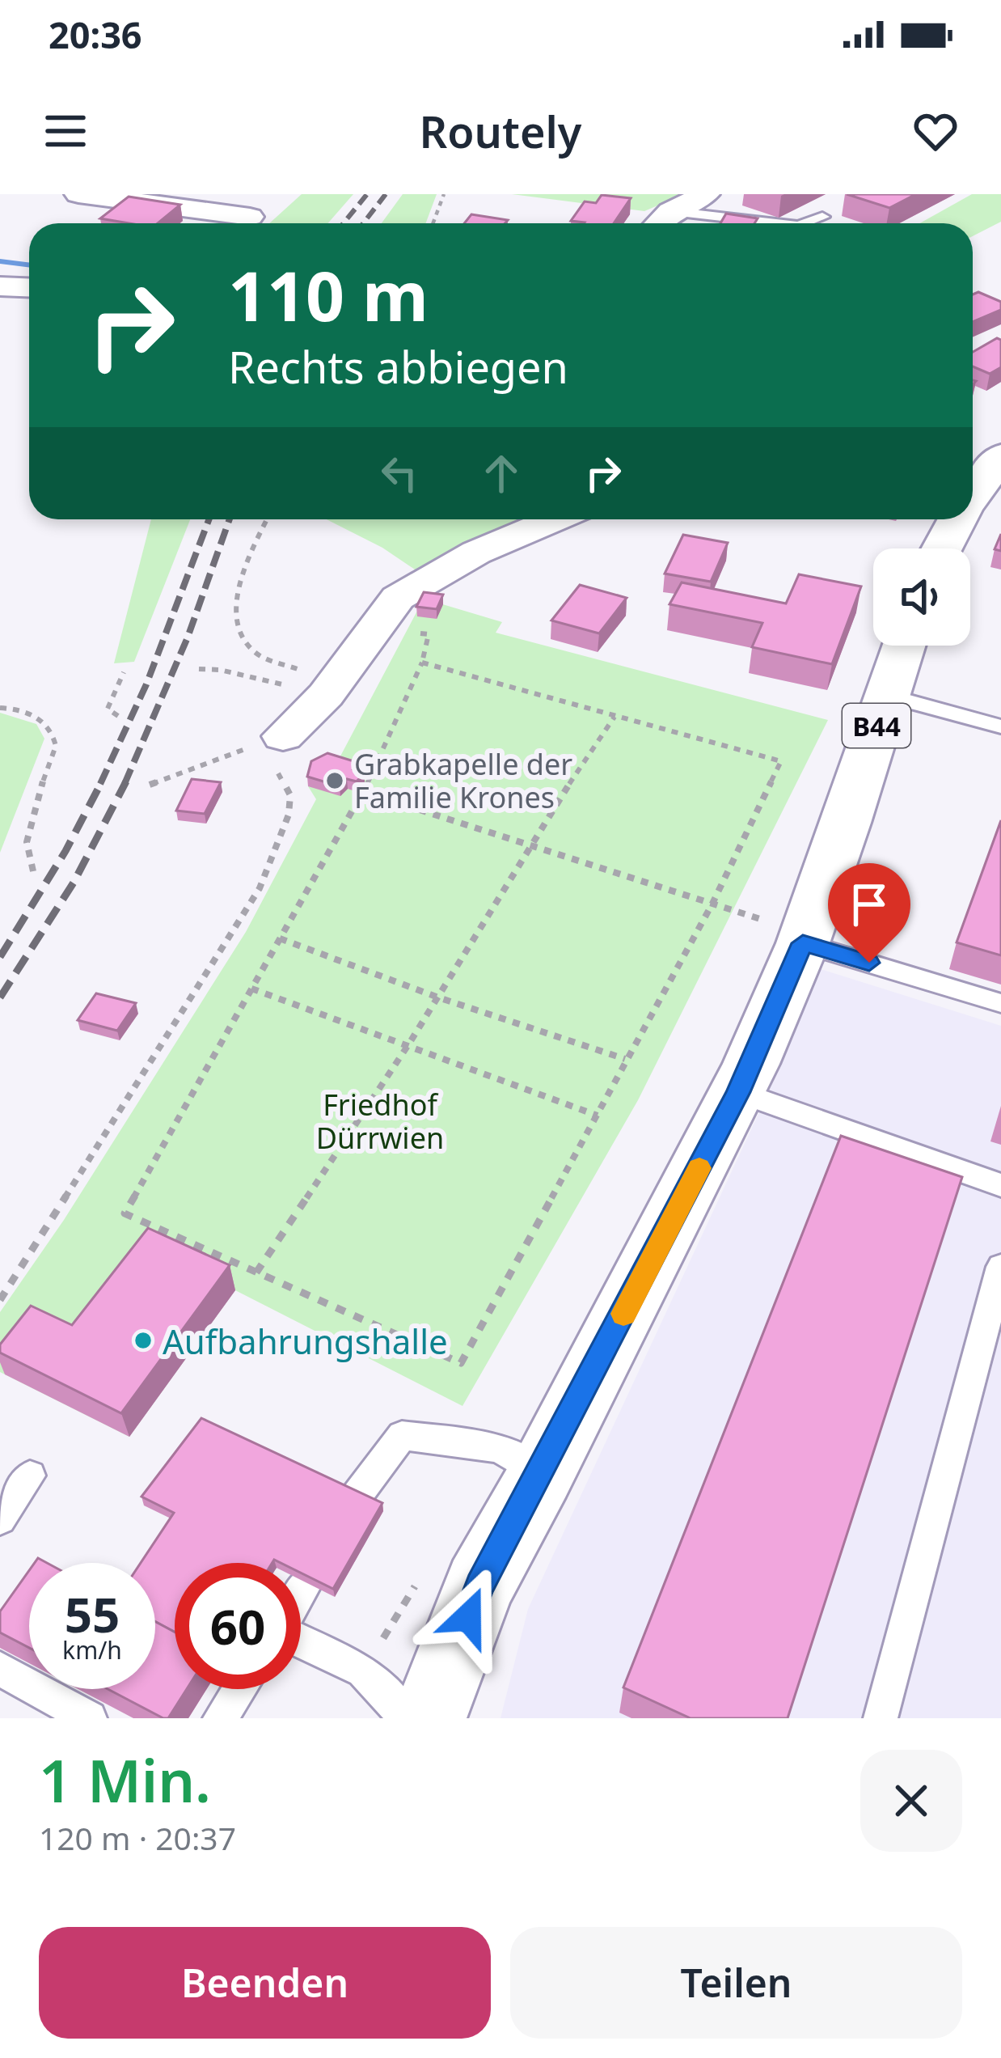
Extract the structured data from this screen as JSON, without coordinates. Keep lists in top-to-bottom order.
{
  "streets": {
    "main road": ["B44"]
  },
  "parks": ["Friedhof Dürrwien"],
  "places": ["Grabkapelle der Familie Krones", "Aufbahrungshalle"],
  "page": {
    "status": "20:36",
    "header": "Routely",
    "turn": ["110 m", "Rechts abbiegen"],
    "speed": "55 km/h",
    "limit": "60",
    "heading": ["1 Min.", "120 m · 20:37"],
    "buttons": ["Beenden", "Teilen"]
  }
}
